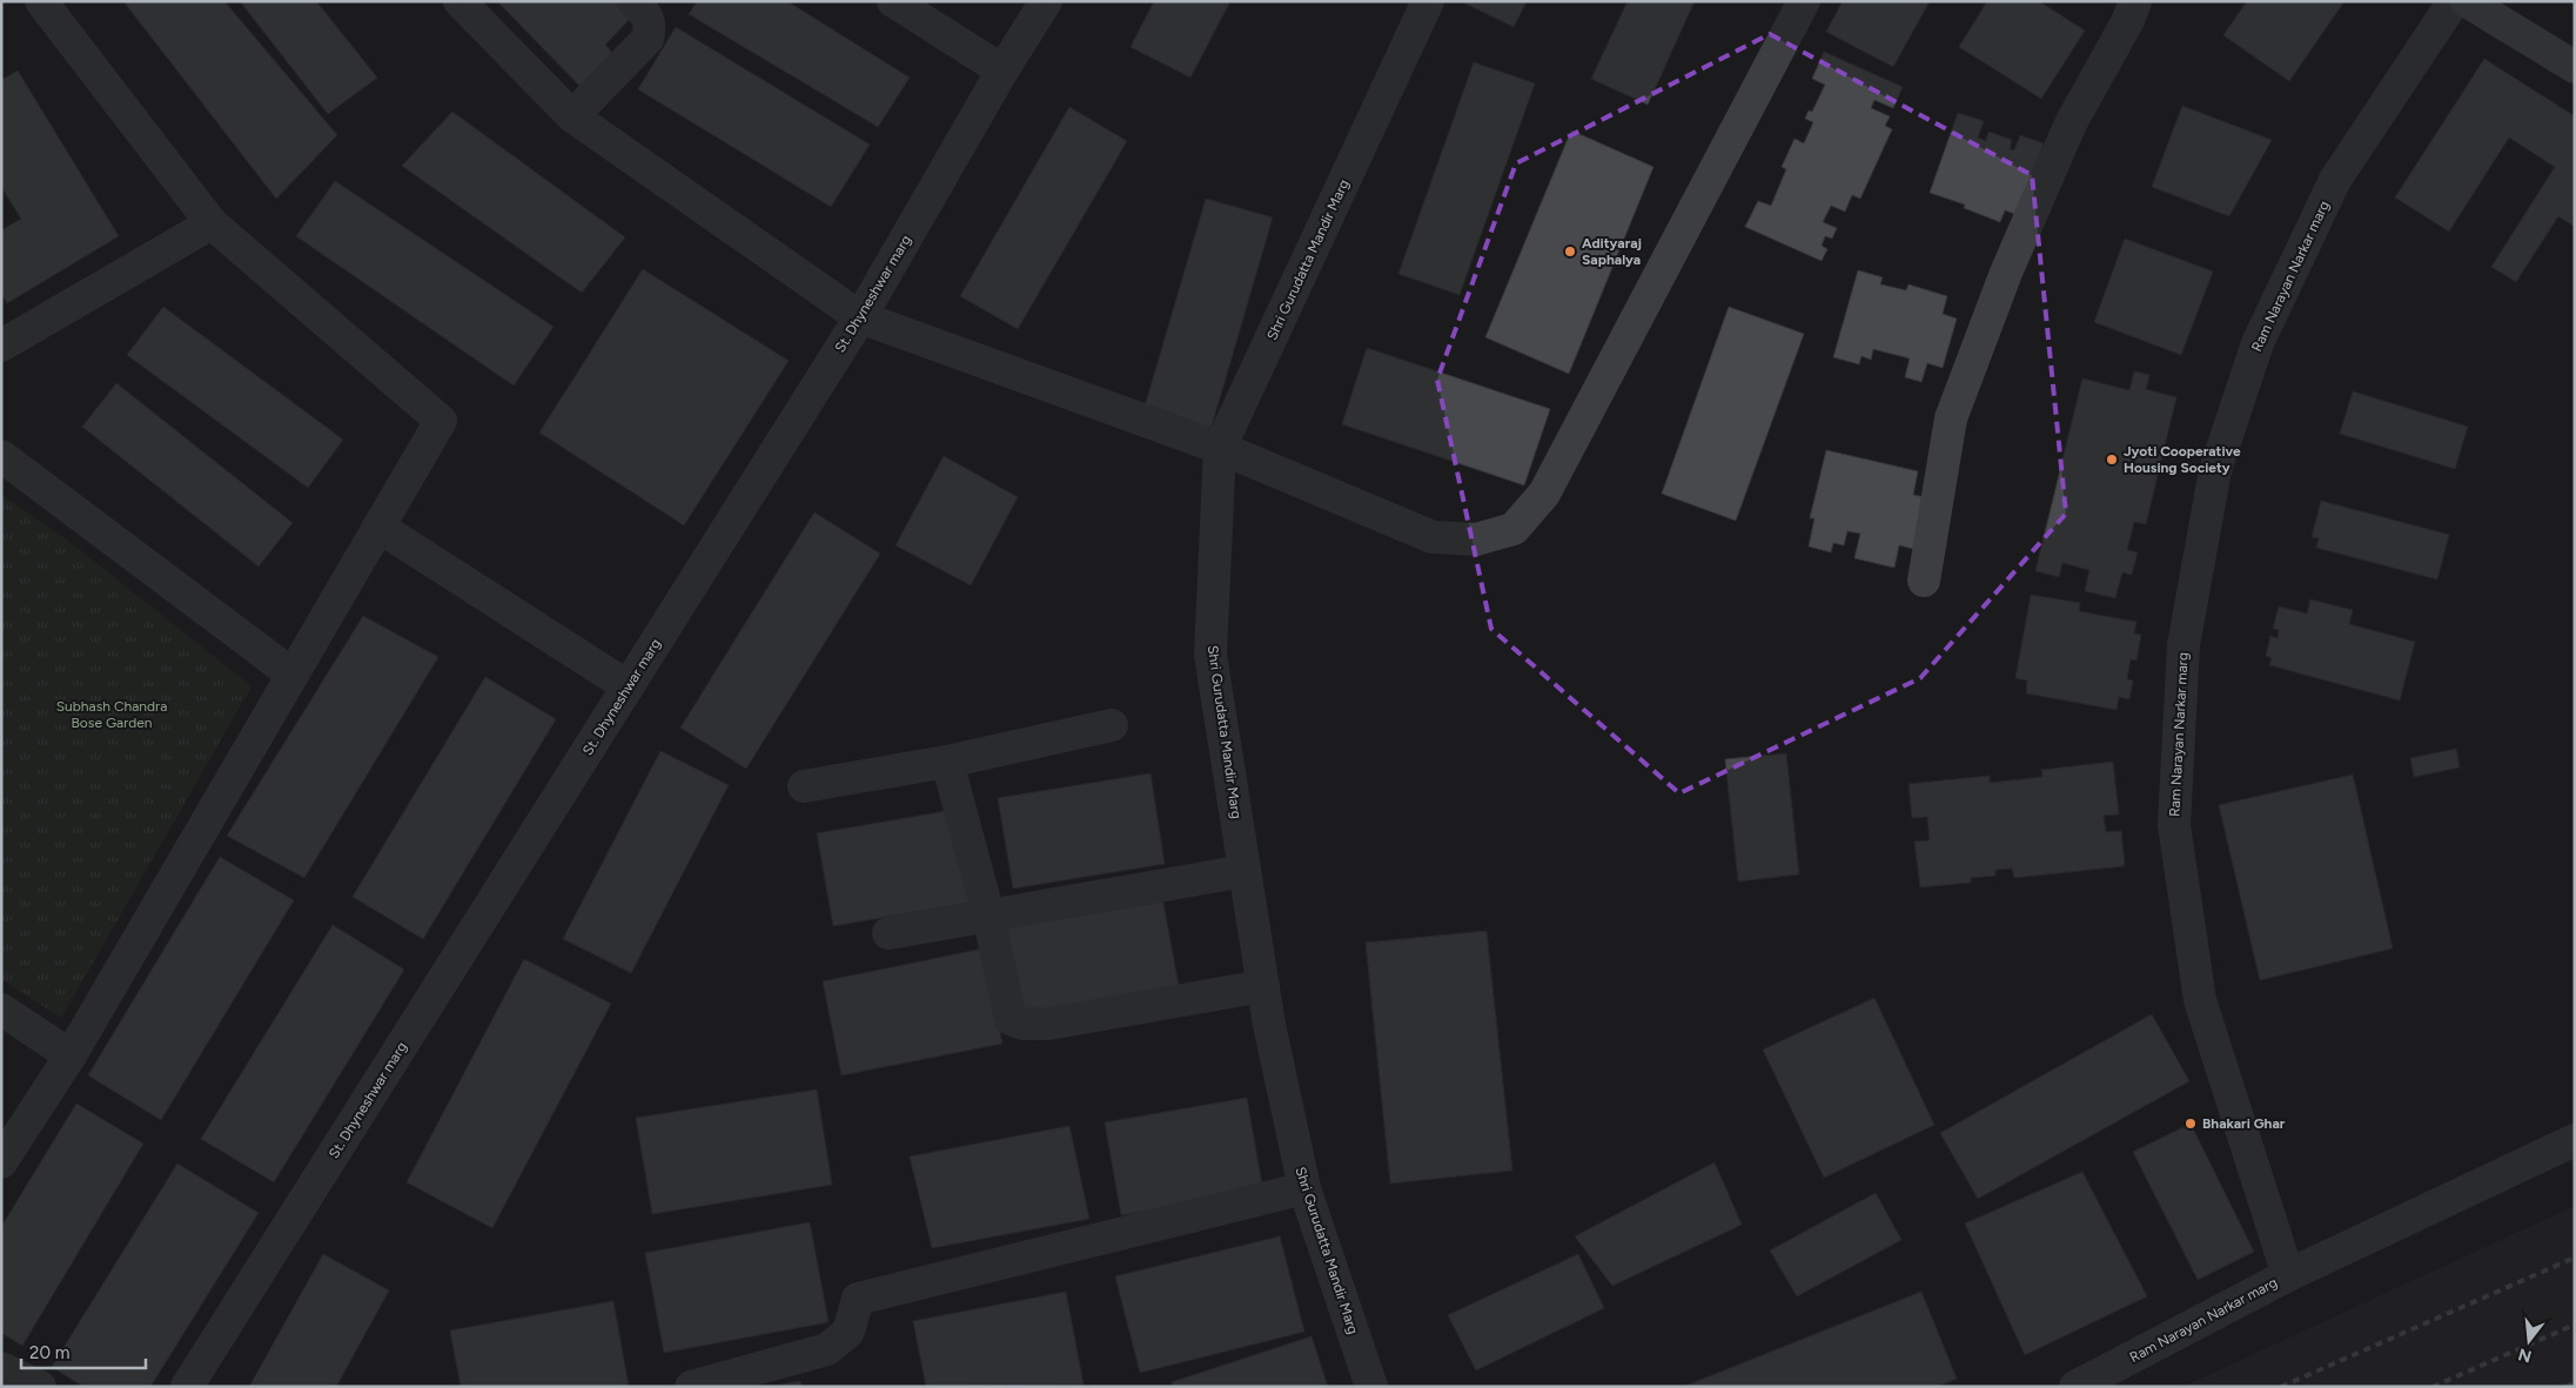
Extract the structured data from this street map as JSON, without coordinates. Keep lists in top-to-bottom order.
{
  "streets": {
    "street": ["Shri Gurudatta Mandir Marg", "Ram Narayan Narkar marg", "St. Dhyneshwar marg"]
  },
  "parks": ["Subhash Chandra Bose Garden"],
  "places": ["Adityaraj Saphalya", "Jyoti Cooperative Housing Society", "Bhakari Ghar"],
  "scale_bar": "20 m",
  "north": "bottom"
}
